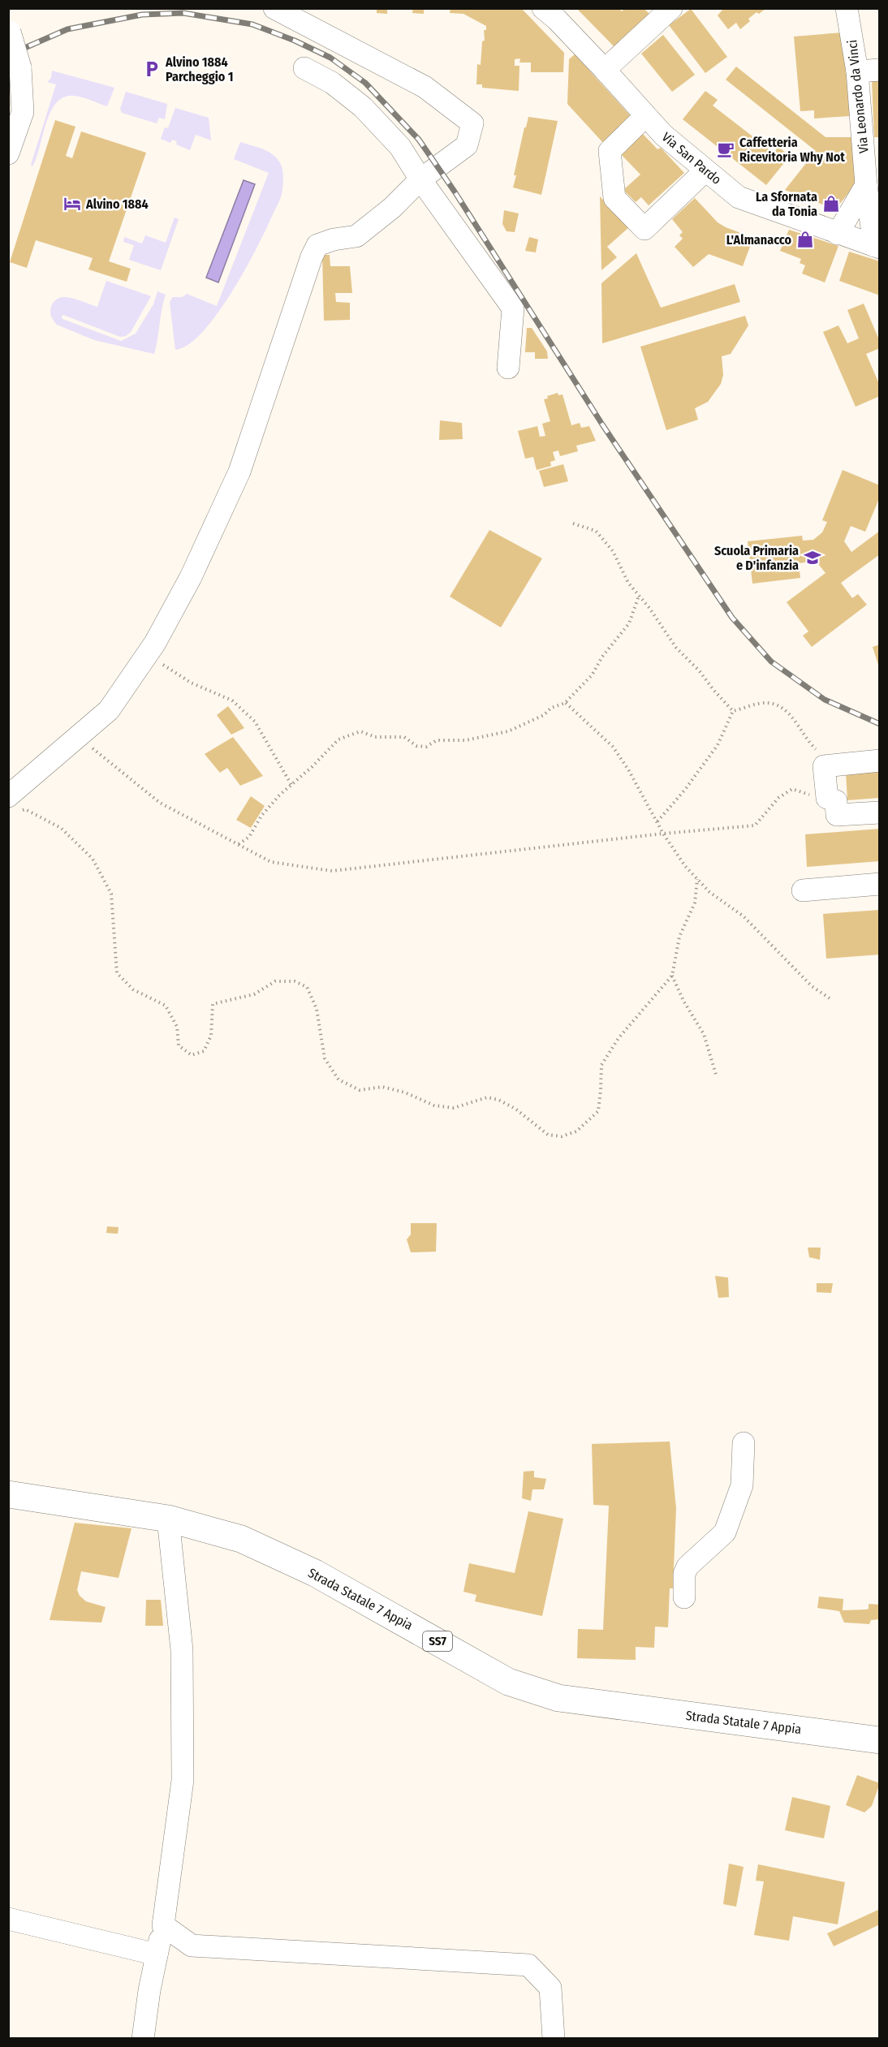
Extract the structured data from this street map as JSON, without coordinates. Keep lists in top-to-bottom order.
{
  "streets": {
    "main road": ["Strada Statale 7 Appia", "SS7"],
    "street": ["Via Leonardo da Vinci", "Via San Pardo"]
  },
  "crossings": [
    ["Via Leonardo da Vinci", "Via San Pardo"]
  ],
  "places": {
    "parking": ["Alvino 1884 Parcheggio 1"],
    "cafe": ["Caffetteria Ricevitoria Why Not"],
    "hotel": ["Alvino 1884"],
    "shop": ["La Sfornata da Tonia", "L'Almanacco"],
    "school or university": ["Scuola Primaria e D'infanzia"]
  }
}
